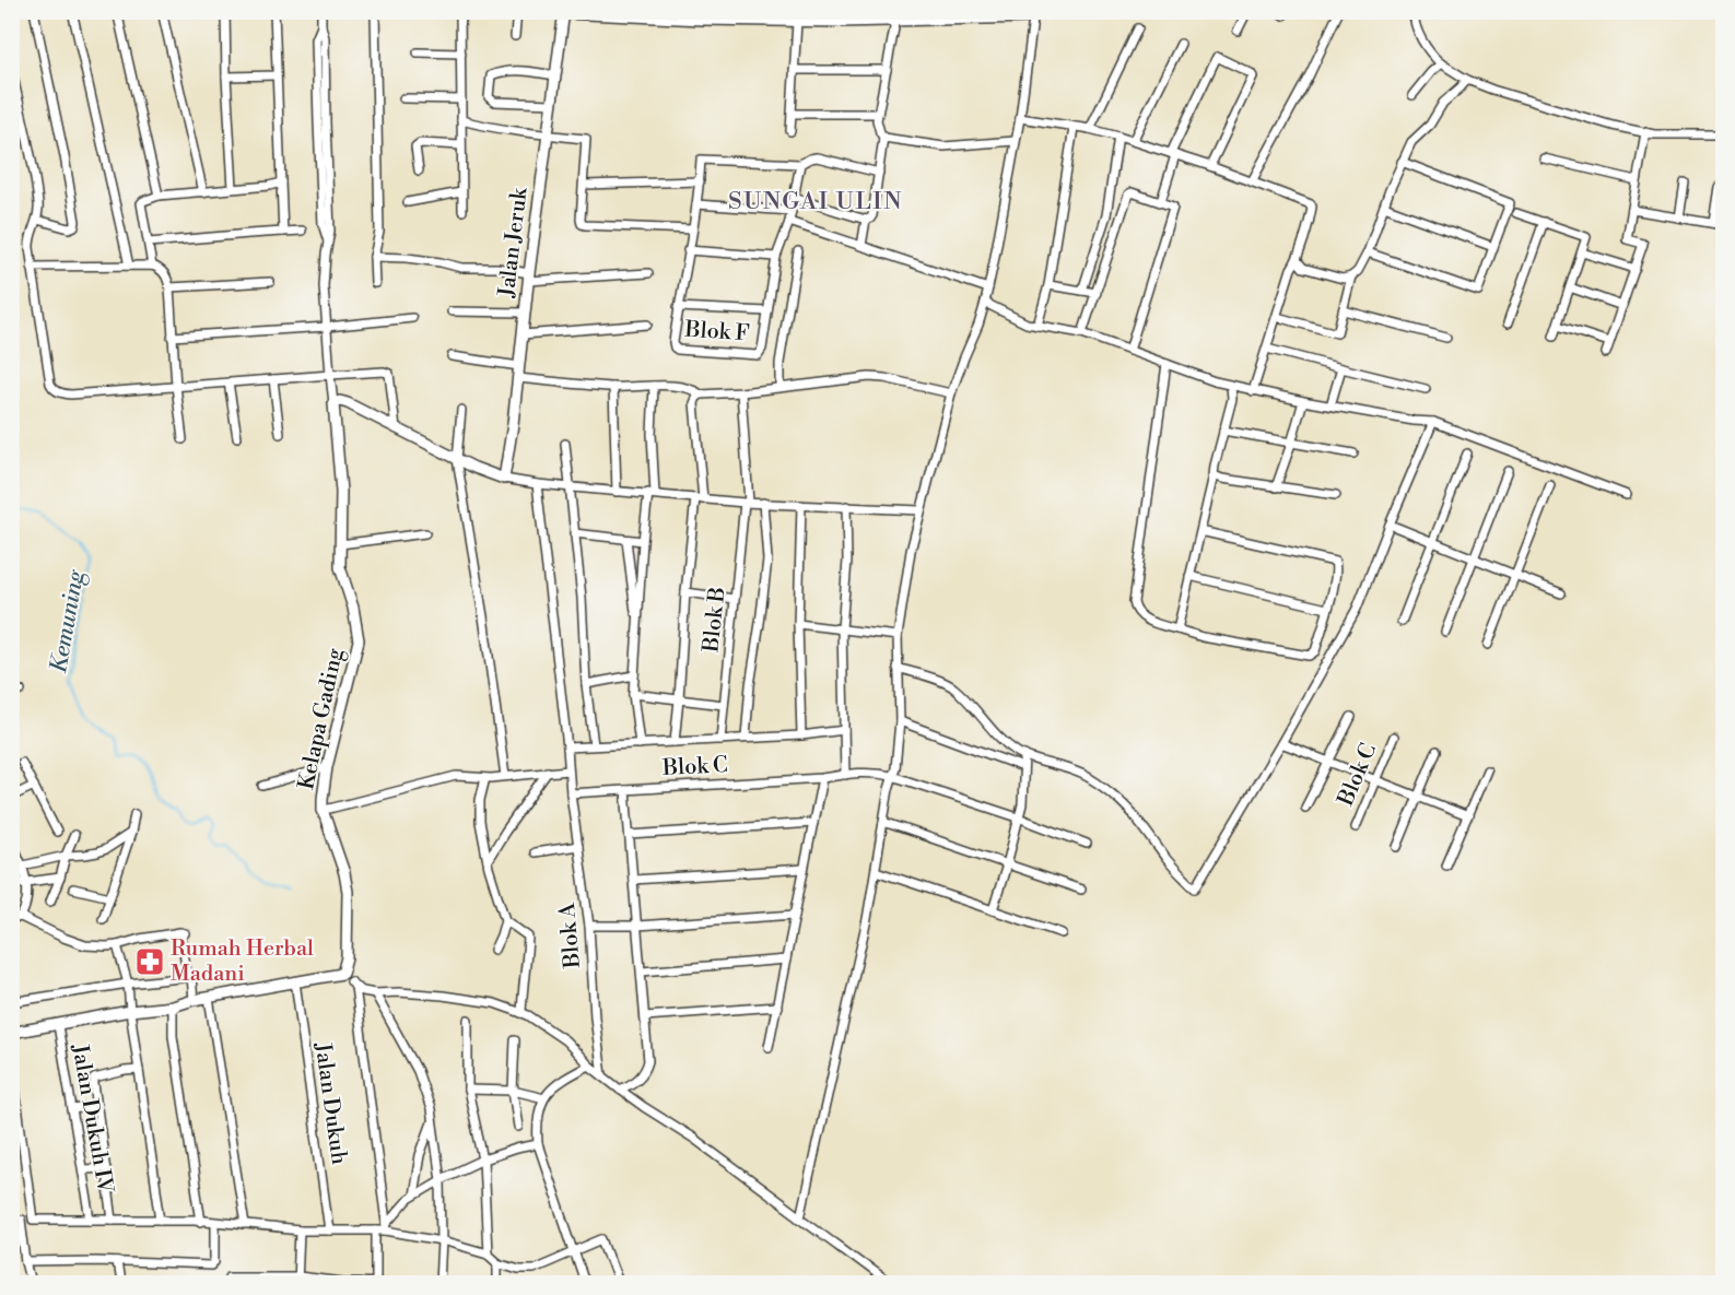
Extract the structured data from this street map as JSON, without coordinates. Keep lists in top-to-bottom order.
{
  "streets": {
    "street": [
      "Jalan Jeruk",
      "Blok F",
      "Blok B",
      "Kelapa Gading",
      "Blok C",
      "Blok A",
      "Jalan Dukuh",
      "Jalan Dukuh IV"
    ]
  },
  "crossings": [
    ["Kelapa Gading", "Jalan Dukuh"],
    ["Kelapa Gading", "Jalan Dukuh IV"],
    ["Blok C", "Blok A"]
  ],
  "districts": ["SUNGAI ULIN"],
  "water": ["Kemuning"],
  "places": {
    "pharmacy": ["Rumah Herbal Madani"]
  }
}
